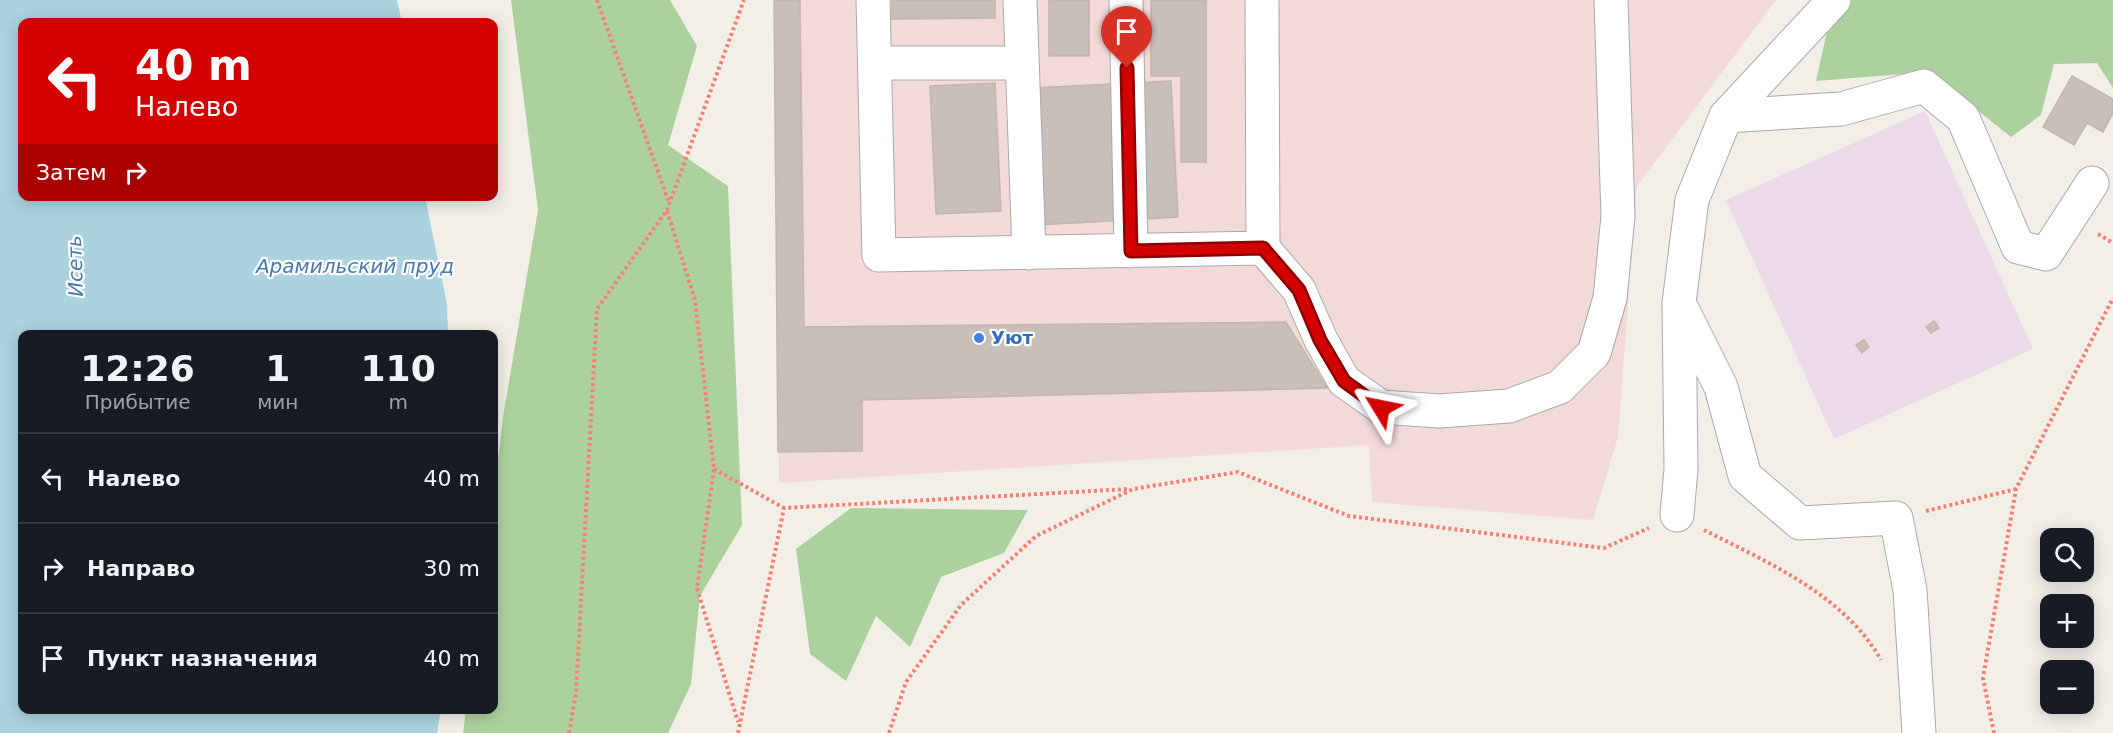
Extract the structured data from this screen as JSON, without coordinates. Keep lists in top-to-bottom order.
{
  "water": ["Исеть", "Арамильский пруд"],
  "places": ["Уют"],
  "page": {
    "turn": ["40 m", "Налево"],
    "then": "Затем",
    "eta": [
      "12:26",
      "Прибытие",
      "1",
      "мин",
      "110",
      "m"
    ],
    "list": [
      {
        "name": "Налево",
        "value": "40 m"
      },
      {
        "name": "Направо",
        "value": "30 m"
      },
      {
        "name": "Пункт назначения",
        "value": "40 m"
      }
    ],
    "map_buttons": ["+", "−"]
  }
}
